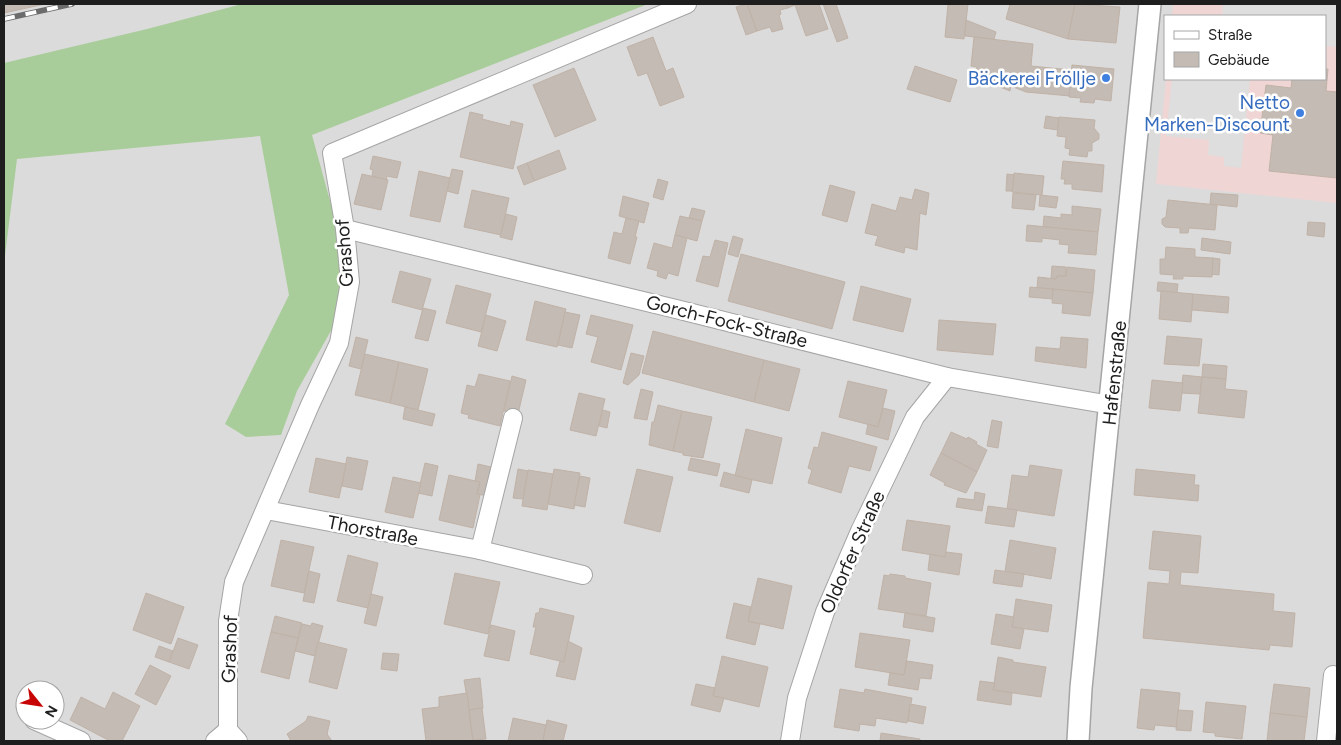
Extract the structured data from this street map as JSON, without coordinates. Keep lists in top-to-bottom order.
{
  "streets": {
    "street": [
      "Grashof",
      "Gorch-Fock-Straße",
      "Hafenstraße",
      "Thorstraße",
      "Oldorfer Straße"
    ]
  },
  "crossings": [
    ["Grashof", "Gorch-Fock-Straße"],
    ["Grashof", "Thorstraße"],
    ["Gorch-Fock-Straße", "Hafenstraße"],
    ["Gorch-Fock-Straße", "Oldorfer Straße"]
  ],
  "places": ["Bäckerei Fröllje", "Netto Marken-Discount"],
  "legend": ["Straße", "Gebäude"],
  "north": "bottom right"
}
